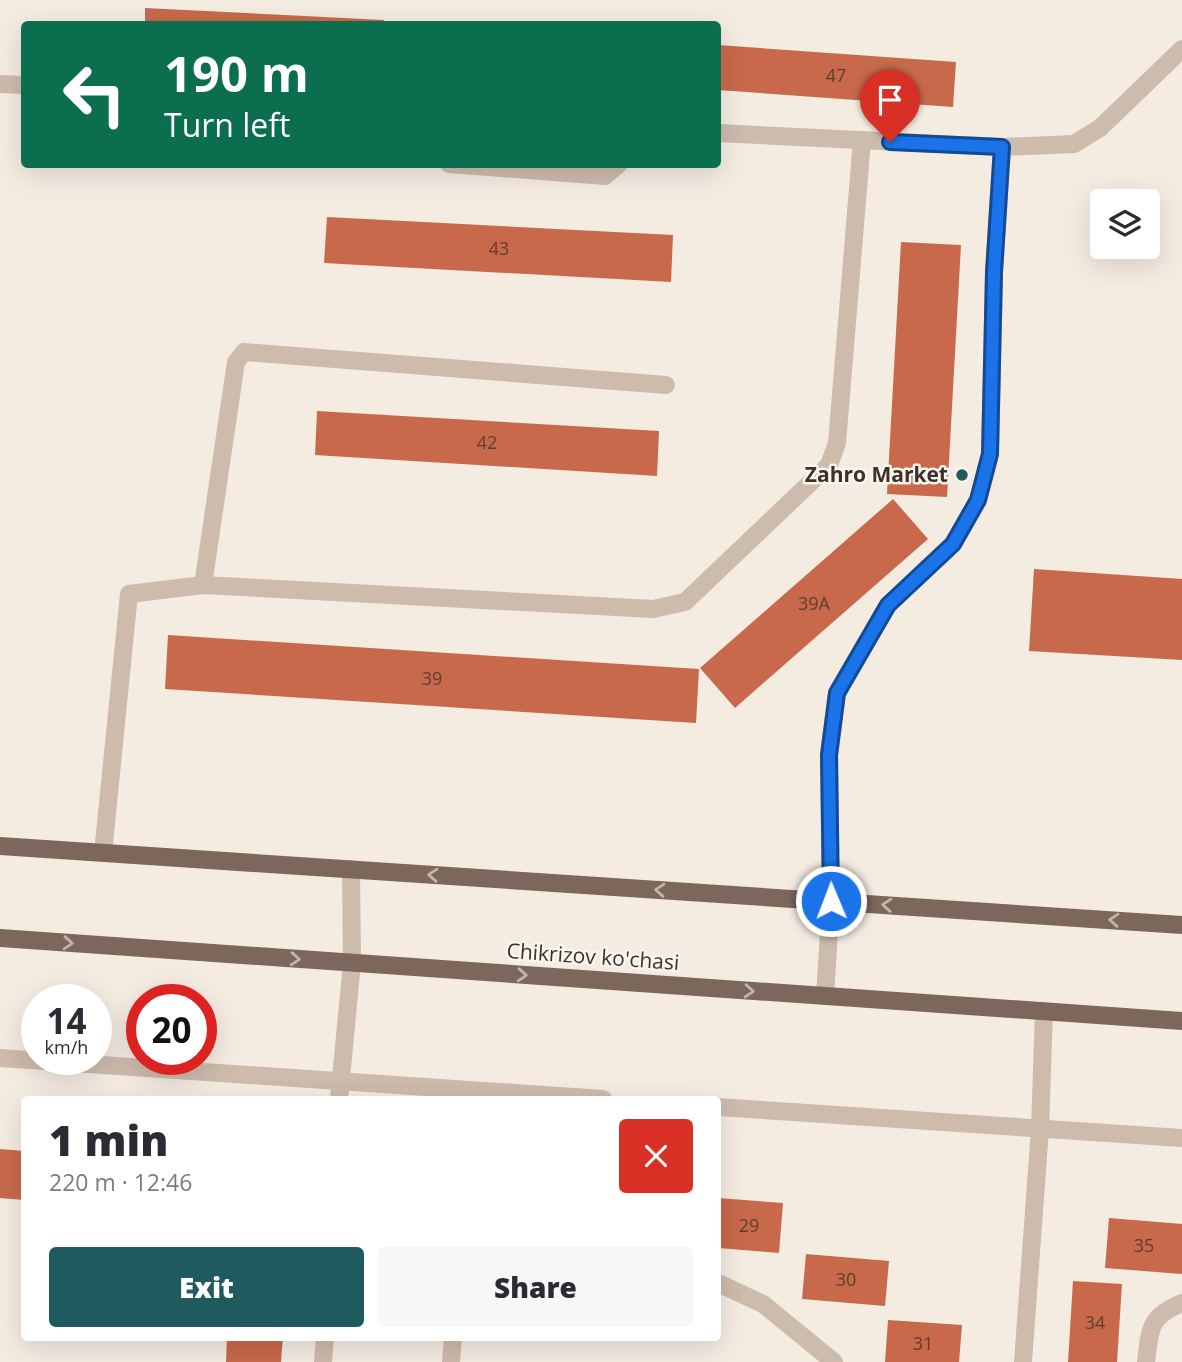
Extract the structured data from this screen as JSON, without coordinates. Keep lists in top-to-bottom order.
{
  "streets": {
    "main road": ["Chikrizov ko'chasi"]
  },
  "places": ["Zahro Market"],
  "house_numbers": [
    "47",
    "43",
    "42",
    "39А",
    "39",
    "29",
    "35",
    "30",
    "34",
    "31"
  ],
  "page": {
    "turn": ["190 m", "Turn left"],
    "speed": "14 km/h",
    "limit": "20",
    "heading": ["1 min", "220 m · 12:46"],
    "buttons": ["Exit", "Share"]
  }
}
